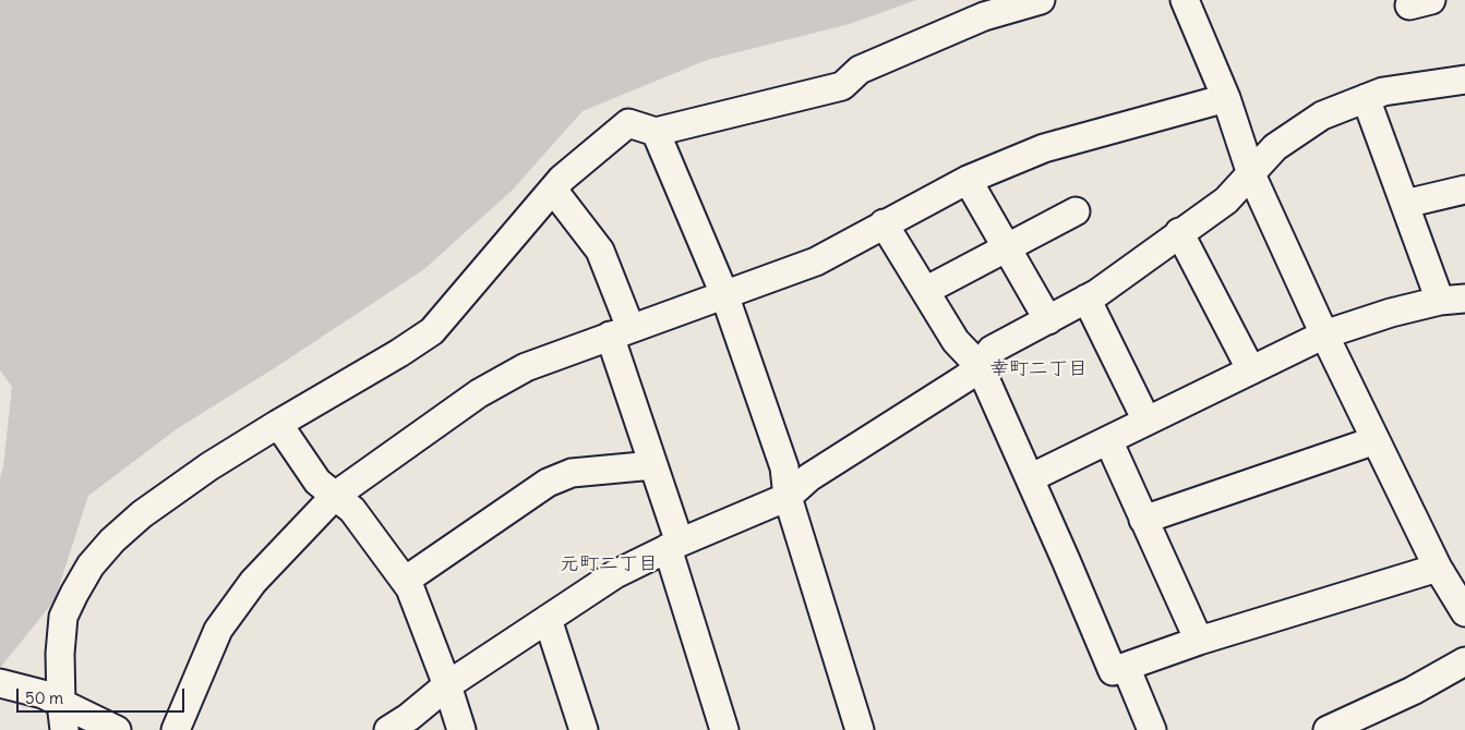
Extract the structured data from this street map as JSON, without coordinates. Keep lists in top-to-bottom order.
{
  "districts": ["幸町二丁目", "元町二丁目"],
  "scale_bar": "50 m"
}
